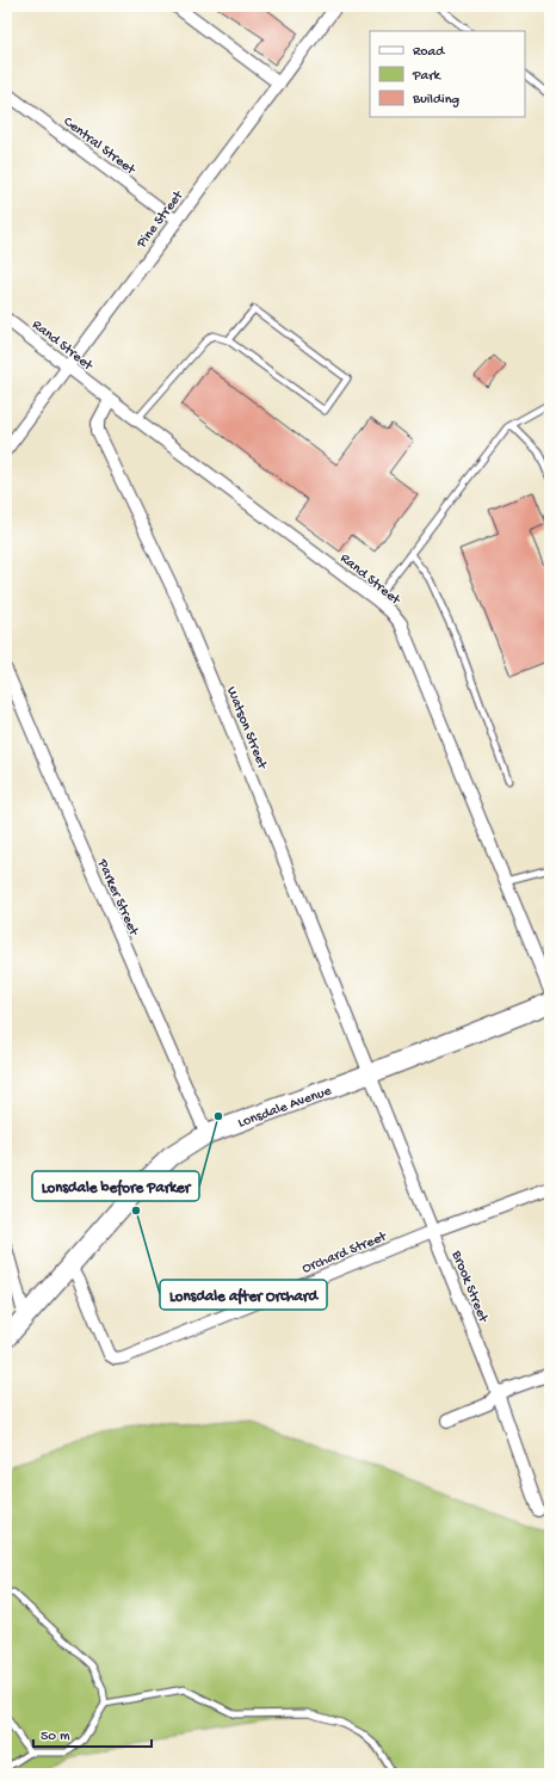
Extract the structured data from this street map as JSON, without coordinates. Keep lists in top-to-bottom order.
{
  "streets": {
    "main road": ["Lonsdale Avenue"],
    "street": [
      "Central Street",
      "Pine Street",
      "Rand Street",
      "Watson Street",
      "Parker Street",
      "Orchard Street",
      "Brook Street"
    ]
  },
  "crossings": [
    ["Central Street", "Pine Street"],
    ["Pine Street", "Rand Street"],
    ["Rand Street", "Watson Street"],
    ["Watson Street", "Lonsdale Avenue"],
    ["Watson Street", "Brook Street"],
    ["Parker Street", "Lonsdale Avenue"],
    ["Lonsdale Avenue", "Orchard Street"],
    ["Lonsdale Avenue", "Brook Street"],
    ["Orchard Street", "Brook Street"]
  ],
  "places": ["Lonsdale before Parker", "Lonsdale after Orchard"],
  "legend": ["Road", "Park", "Building"],
  "scale_bar": "50 m"
}
